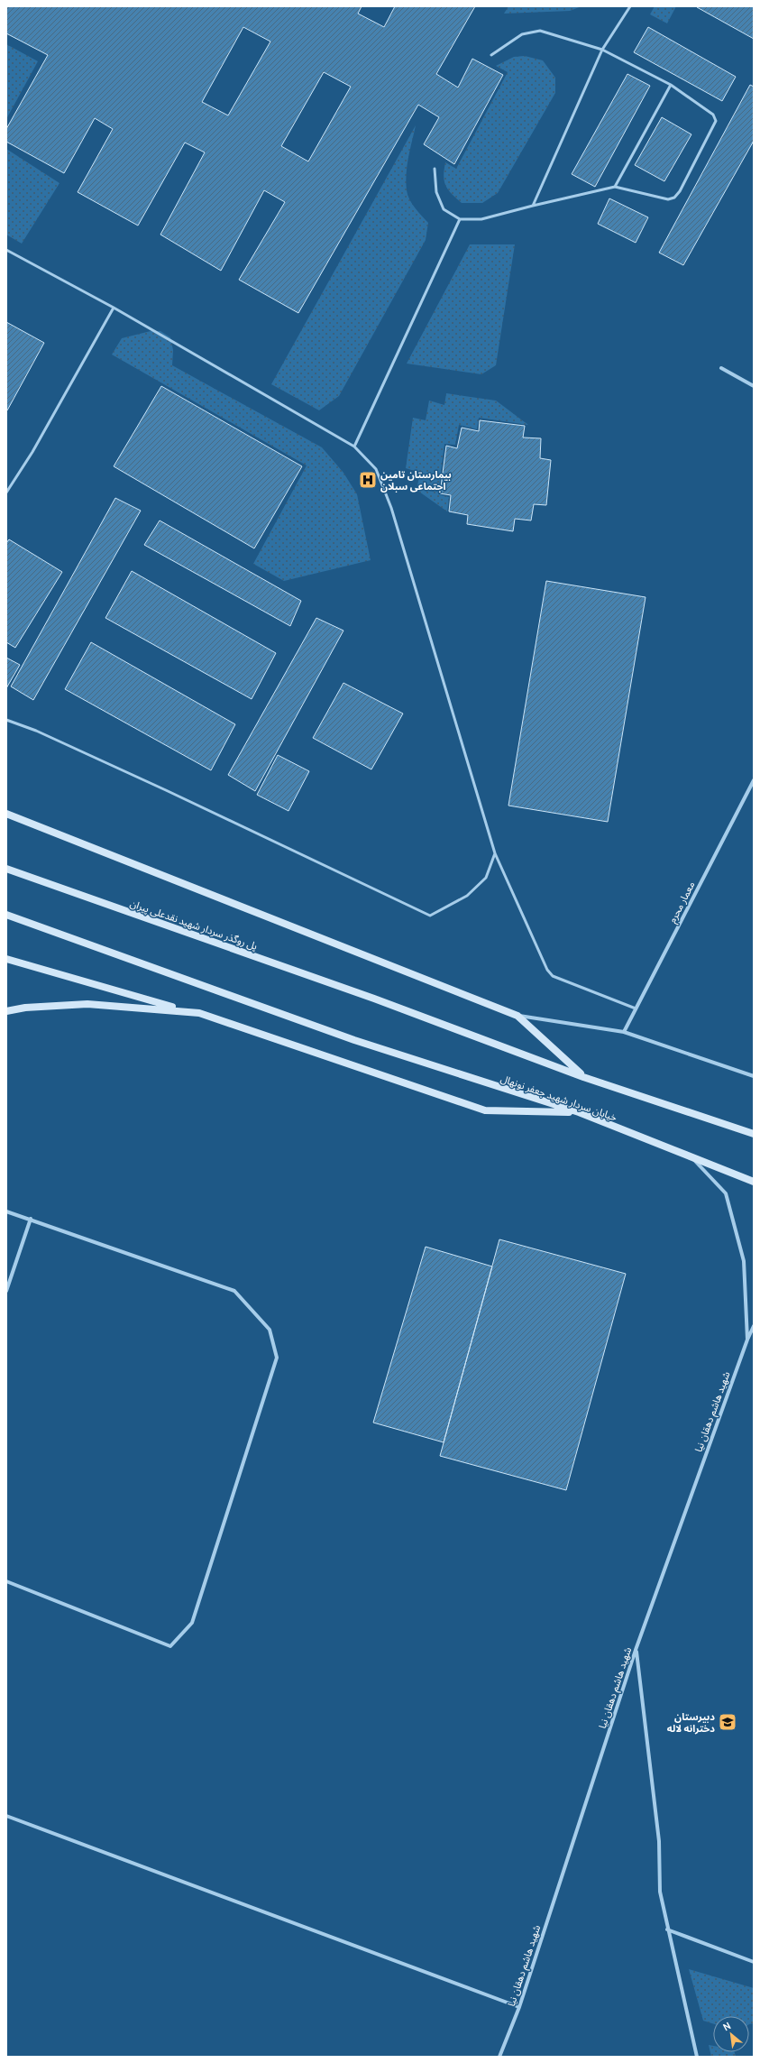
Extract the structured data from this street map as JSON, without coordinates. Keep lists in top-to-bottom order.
{
  "streets": {
    "main road": ["پل روگذر سردار شهید نقدعلی پیران", "خیابان سردار شهید جعفر نونهال"],
    "street": ["معمار محرم", "شهید هاشم دهقان نیا"]
  },
  "places": {
    "hospital": ["بیمارستان تامین اجتماعی سبلان"],
    "school or university": ["دبیرستان دخترانه لاله"]
  },
  "north": "top left"
}
